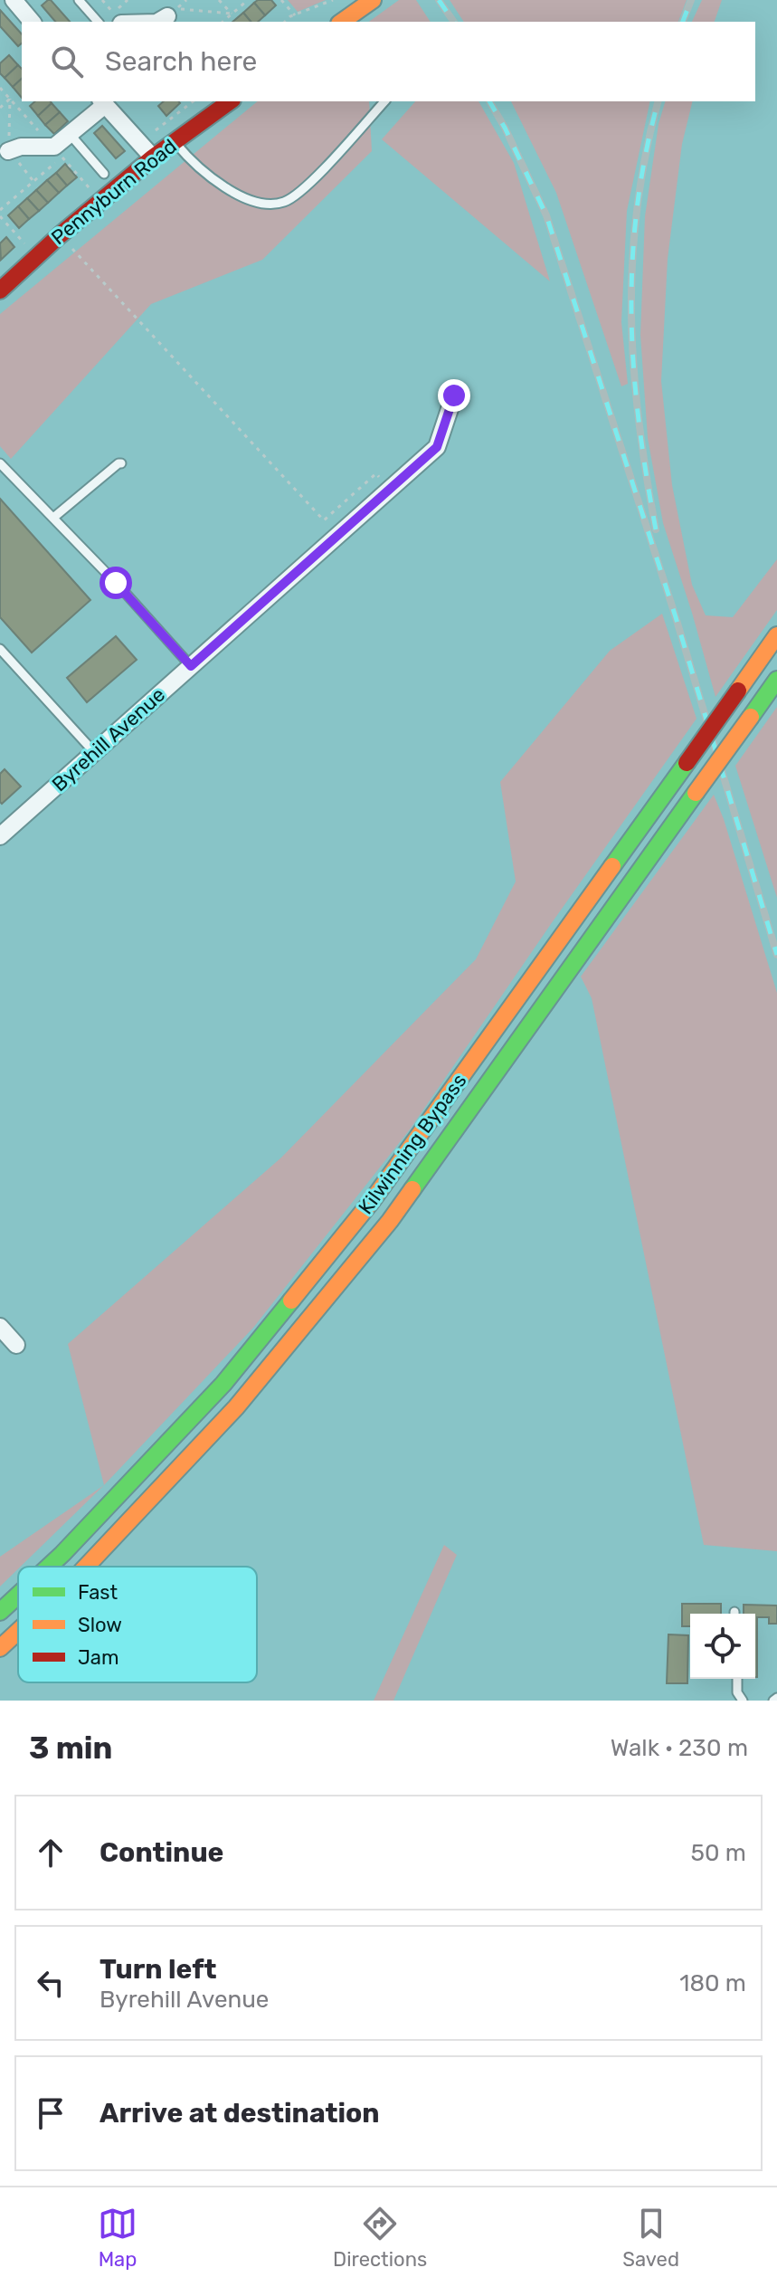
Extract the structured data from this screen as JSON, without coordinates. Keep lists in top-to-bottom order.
{
  "streets": {
    "main road": ["Pennyburn Road", "Kilwinning Bypass"],
    "street": ["Byrehill Avenue"]
  },
  "legend": ["Fast", "Slow", "Jam"],
  "page": {
    "search": "Search here",
    "heading": ["3 min", "Walk · 230 m"],
    "list": [
      ["Continue", "50 m"],
      ["Turn left", "Byrehill Avenue", "180 m"],
      "Arrive at destination"
    ],
    "nav": ["Map", "Directions", "Saved"]
  }
}
